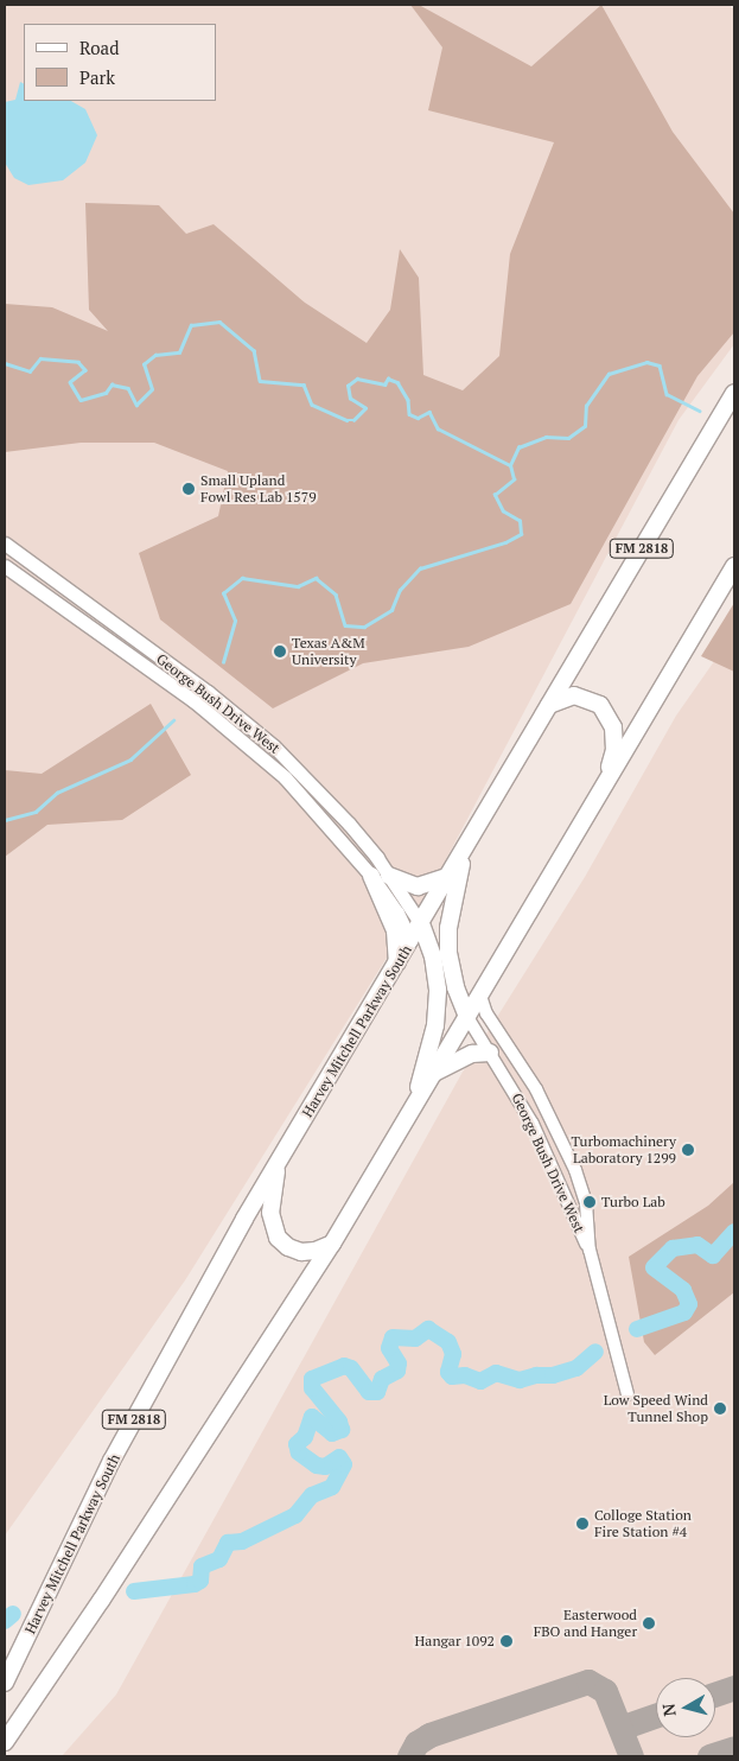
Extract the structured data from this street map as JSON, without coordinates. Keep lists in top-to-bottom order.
{
  "streets": {
    "highway": ["FM 2818", "Harvey Mitchell Parkway South"],
    "main road": ["George Bush Drive West"]
  },
  "crossings": [
    ["George Bush Drive West", "Harvey Mitchell Parkway South"]
  ],
  "places": [
    "Small Upland Fowl Res Lab 1579",
    "Texas A&M University",
    "Turbomachinery Laboratory 1299",
    "Turbo Lab",
    "Low Speed Wind Tunnel Shop",
    "Colloge Station Fire Station #4",
    "Easterwood FBO and Hanger",
    "Hangar 1092"
  ],
  "legend": ["Road", "Park"],
  "north": "left"
}
